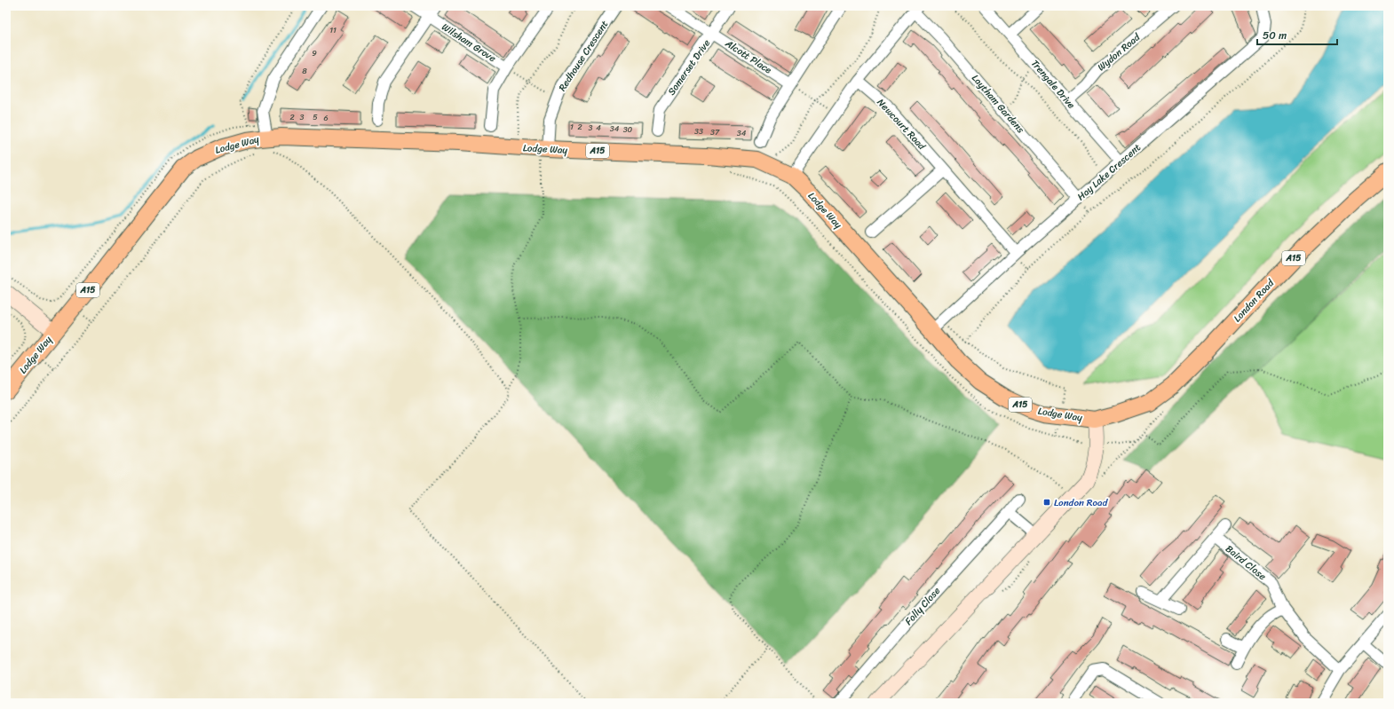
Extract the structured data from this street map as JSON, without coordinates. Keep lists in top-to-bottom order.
{
  "streets": {
    "main road": ["Lodge Way", "A15", "London Road"],
    "street": [
      "Wilsham Grove",
      "Wydon Road",
      "Redhouse Crescent",
      "Alcott Place",
      "Somerset Drive",
      "Trengale Drive",
      "Laytham Gardens",
      "Newcourt Road",
      "Hay Lake Crescent",
      "Baird Close",
      "Folly Close"
    ]
  },
  "crossings": [
    ["Wydon Road", "Trengale Drive"],
    ["Redhouse Crescent", "Lodge Way"],
    ["Alcott Place", "Somerset Drive"],
    ["Trengale Drive", "Hay Lake Crescent"],
    ["Laytham Gardens", "Hay Lake Crescent"],
    ["Newcourt Road", "Hay Lake Crescent"],
    ["Lodge Way", "Hay Lake Crescent"],
    ["Lodge Way", "London Road"]
  ],
  "places": {
    "transit": ["London Road"]
  },
  "house_numbers": [
    "11",
    "9",
    "8",
    "2",
    "3",
    "5",
    "6",
    "1",
    "2",
    "3",
    "4",
    "34",
    "30",
    "33",
    "37",
    "34"
  ],
  "scale_bar": "50 m"
}
